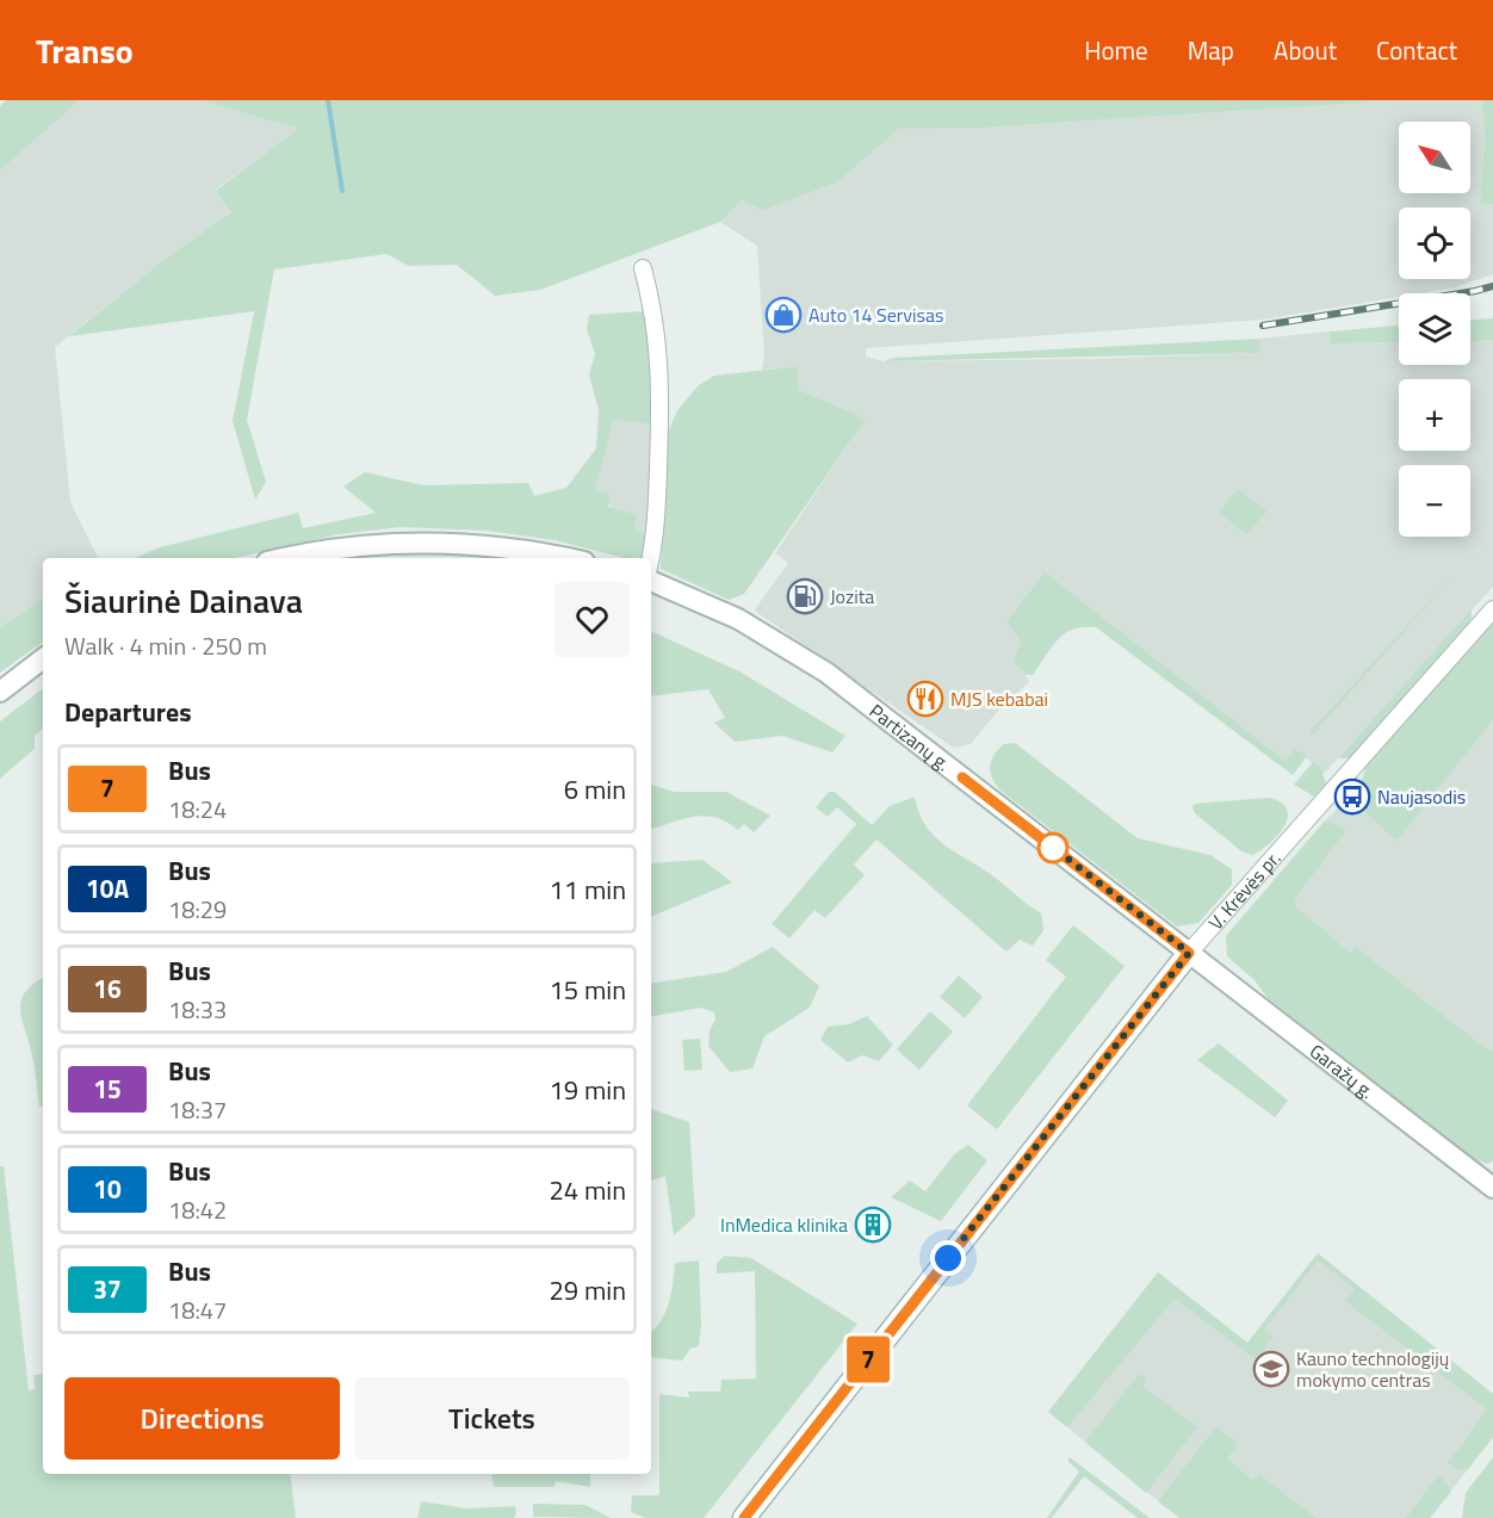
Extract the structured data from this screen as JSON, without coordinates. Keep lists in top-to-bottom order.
{
  "streets": {
    "main road": ["V. Krėvės pr."],
    "street": ["Partizanų g.", "Garažų g."]
  },
  "crossings": [
    ["Partizanų g.", "V. Krėvės pr."],
    ["Partizanų g.", "Garažų g."],
    ["V. Krėvės pr.", "Garažų g."]
  ],
  "places": {
    "shop": ["Auto 14 Servisas"],
    "fuel station": ["Jozita"],
    "restaurant": ["MJS kebabai"],
    "bus stop": ["Naujasodis"],
    "building": ["InMedica klinika"],
    "school or university": ["Kauno technologijų mokymo centras"]
  },
  "lines": ["bus line 7"],
  "north": "top left",
  "page": {
    "header": "Transo",
    "nav": [
      "Home",
      "Map",
      "About",
      "Contact"
    ],
    "on_map": "7",
    "map_buttons": ["+", "−"],
    "heading": [
      ["Šiaurinė Dainava", "Walk · 4 min · 250 m"],
      "Departures"
    ],
    "list": [
      {
        "mark": "7",
        "name": "Bus",
        "note": "18:24",
        "value": "6 min"
      },
      {
        "mark": "10A",
        "name": "Bus",
        "note": "18:29",
        "value": "11 min"
      },
      {
        "mark": "16",
        "name": "Bus",
        "note": "18:33",
        "value": "15 min"
      },
      {
        "mark": "15",
        "name": "Bus",
        "note": "18:37",
        "value": "19 min"
      },
      {
        "mark": "10",
        "name": "Bus",
        "note": "18:42",
        "value": "24 min"
      },
      {
        "mark": "37",
        "name": "Bus",
        "note": "18:47",
        "value": "29 min"
      }
    ],
    "buttons": ["Directions", "Tickets"]
  }
}
